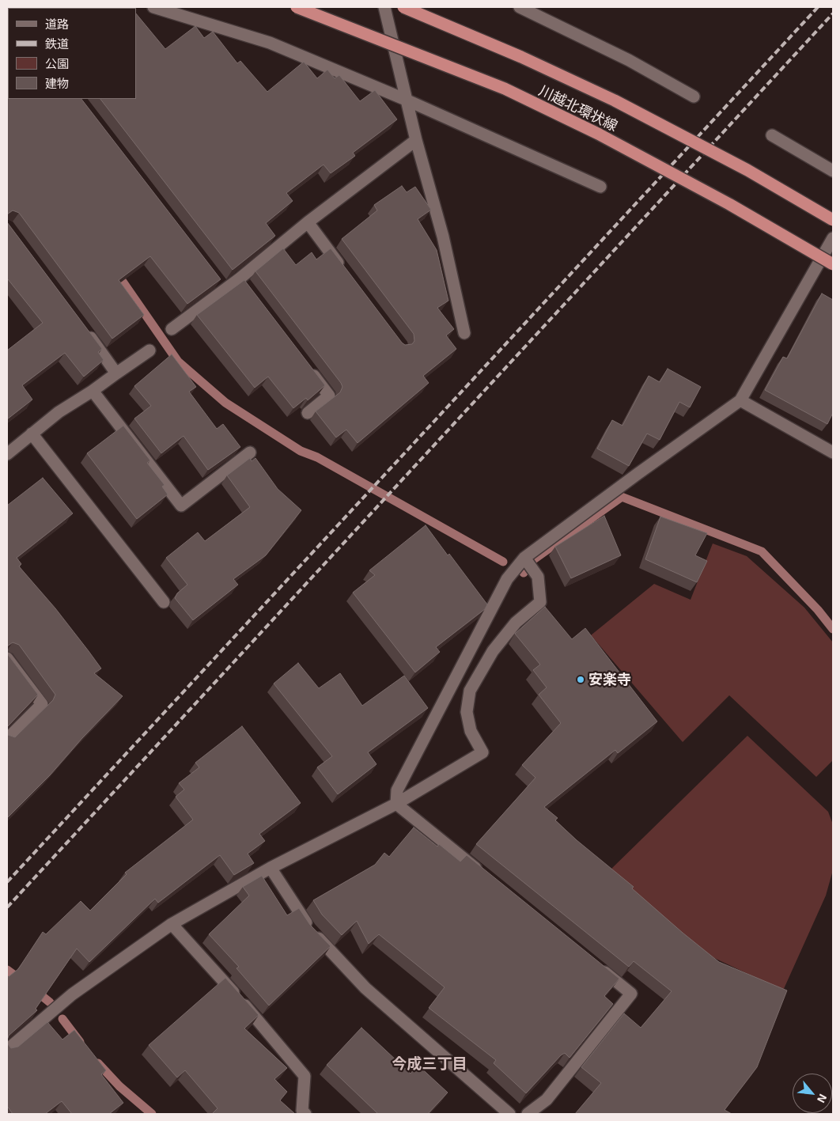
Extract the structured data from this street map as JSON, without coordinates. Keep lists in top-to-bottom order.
{
  "streets": {
    "main road": ["川越北環状線"]
  },
  "districts": ["今成三丁目"],
  "places": ["安楽寺"],
  "legend": [
    "道路",
    "鉄道",
    "公園",
    "建物"
  ],
  "north": "bottom right"
}
